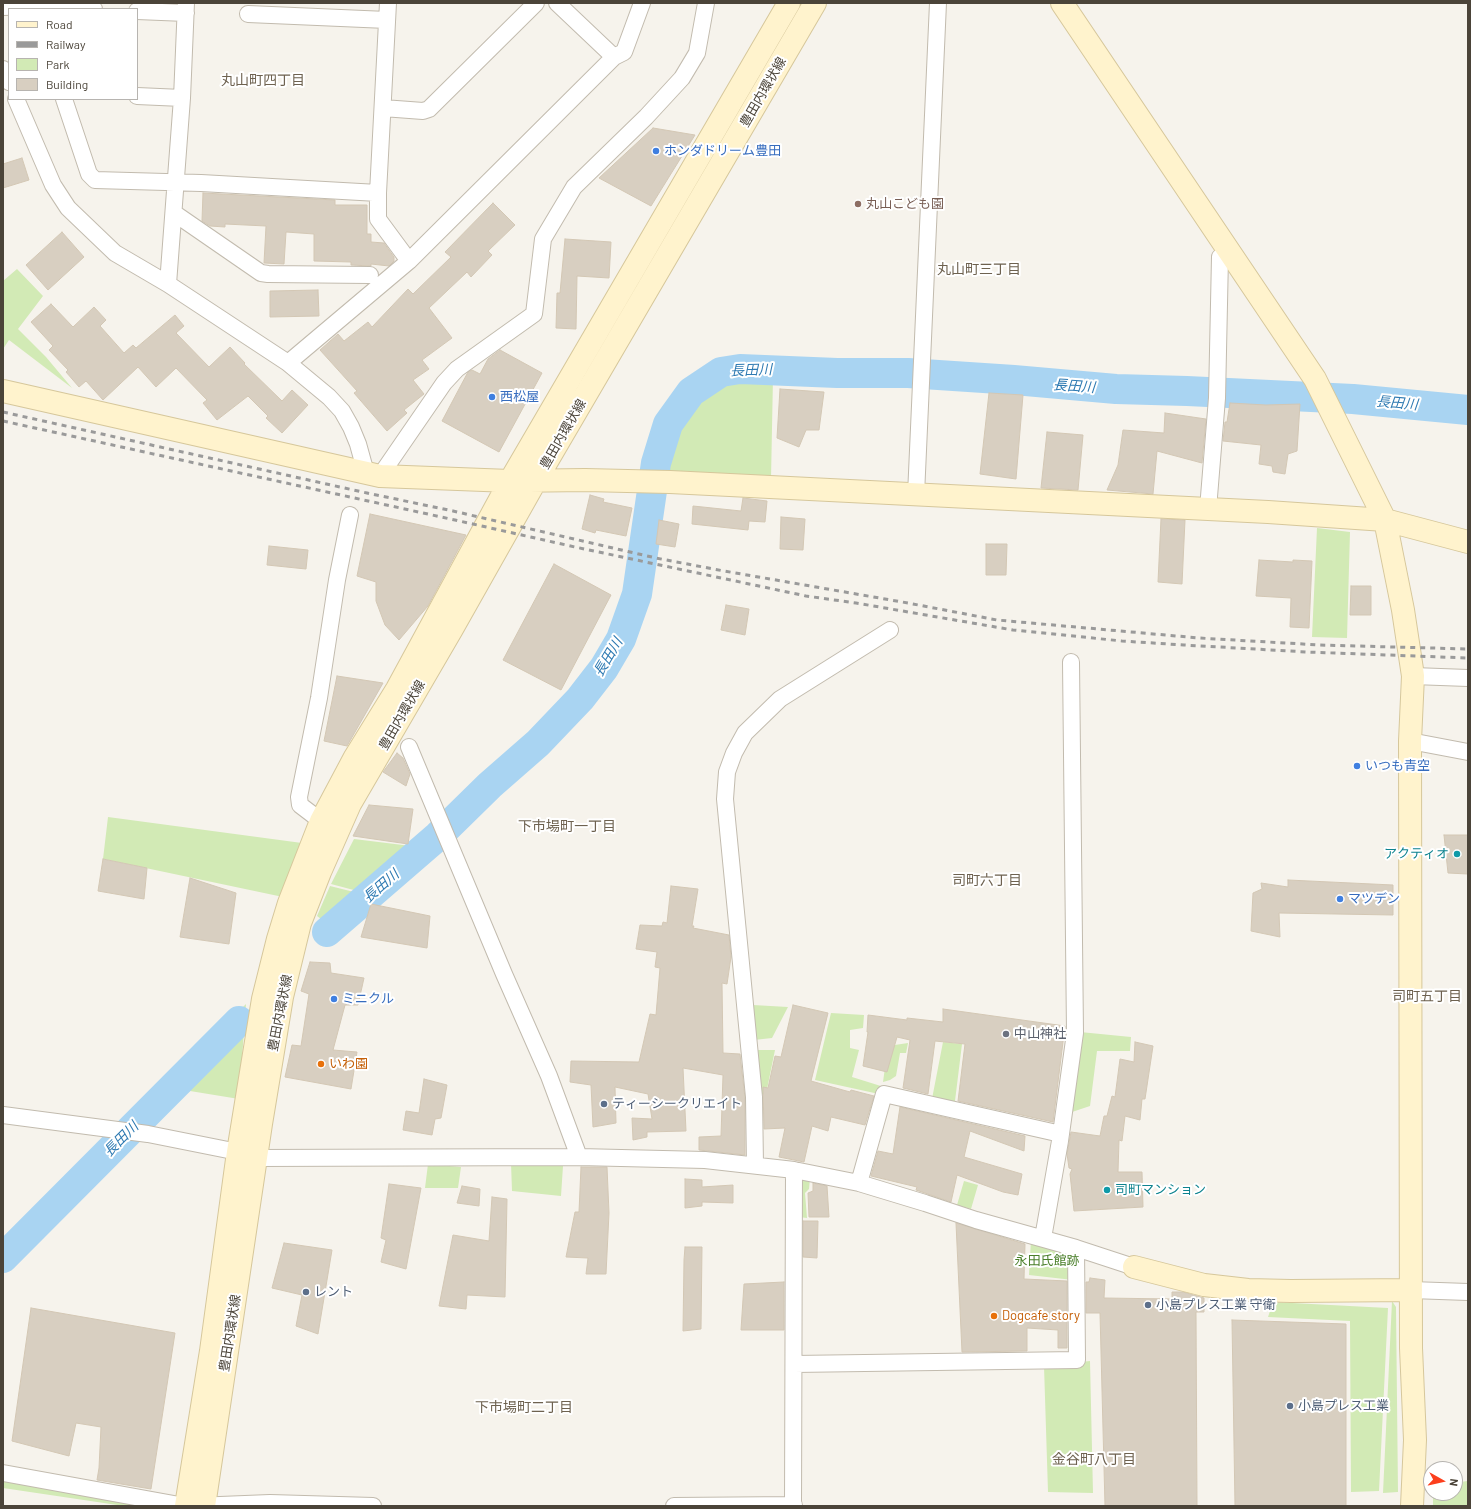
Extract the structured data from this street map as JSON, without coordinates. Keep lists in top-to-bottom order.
{
  "streets": {
    "street": ["豊田内環状線"]
  },
  "districts": [
    "丸山町四丁目",
    "丸山町三丁目",
    "下市場町一丁目",
    "司町六丁目",
    "司町五丁目",
    "下市場町二丁目",
    "金谷町八丁目"
  ],
  "water": ["長田川"],
  "parks": ["永田氏館跡"],
  "places": [
    "ホンダドリーム豊田",
    "丸山こども園",
    "西松屋",
    "いつも青空",
    "アクティオ",
    "マツデン",
    "ミニクル",
    "中山神社",
    "いわ園",
    "ティーシークリエイト",
    "司町マンション",
    "レント",
    "小島プレス工業 守衛",
    "Dogcafe story",
    "小島プレス工業"
  ],
  "legend": [
    "Road",
    "Railway",
    "Park",
    "Building"
  ],
  "north": "right"
}
